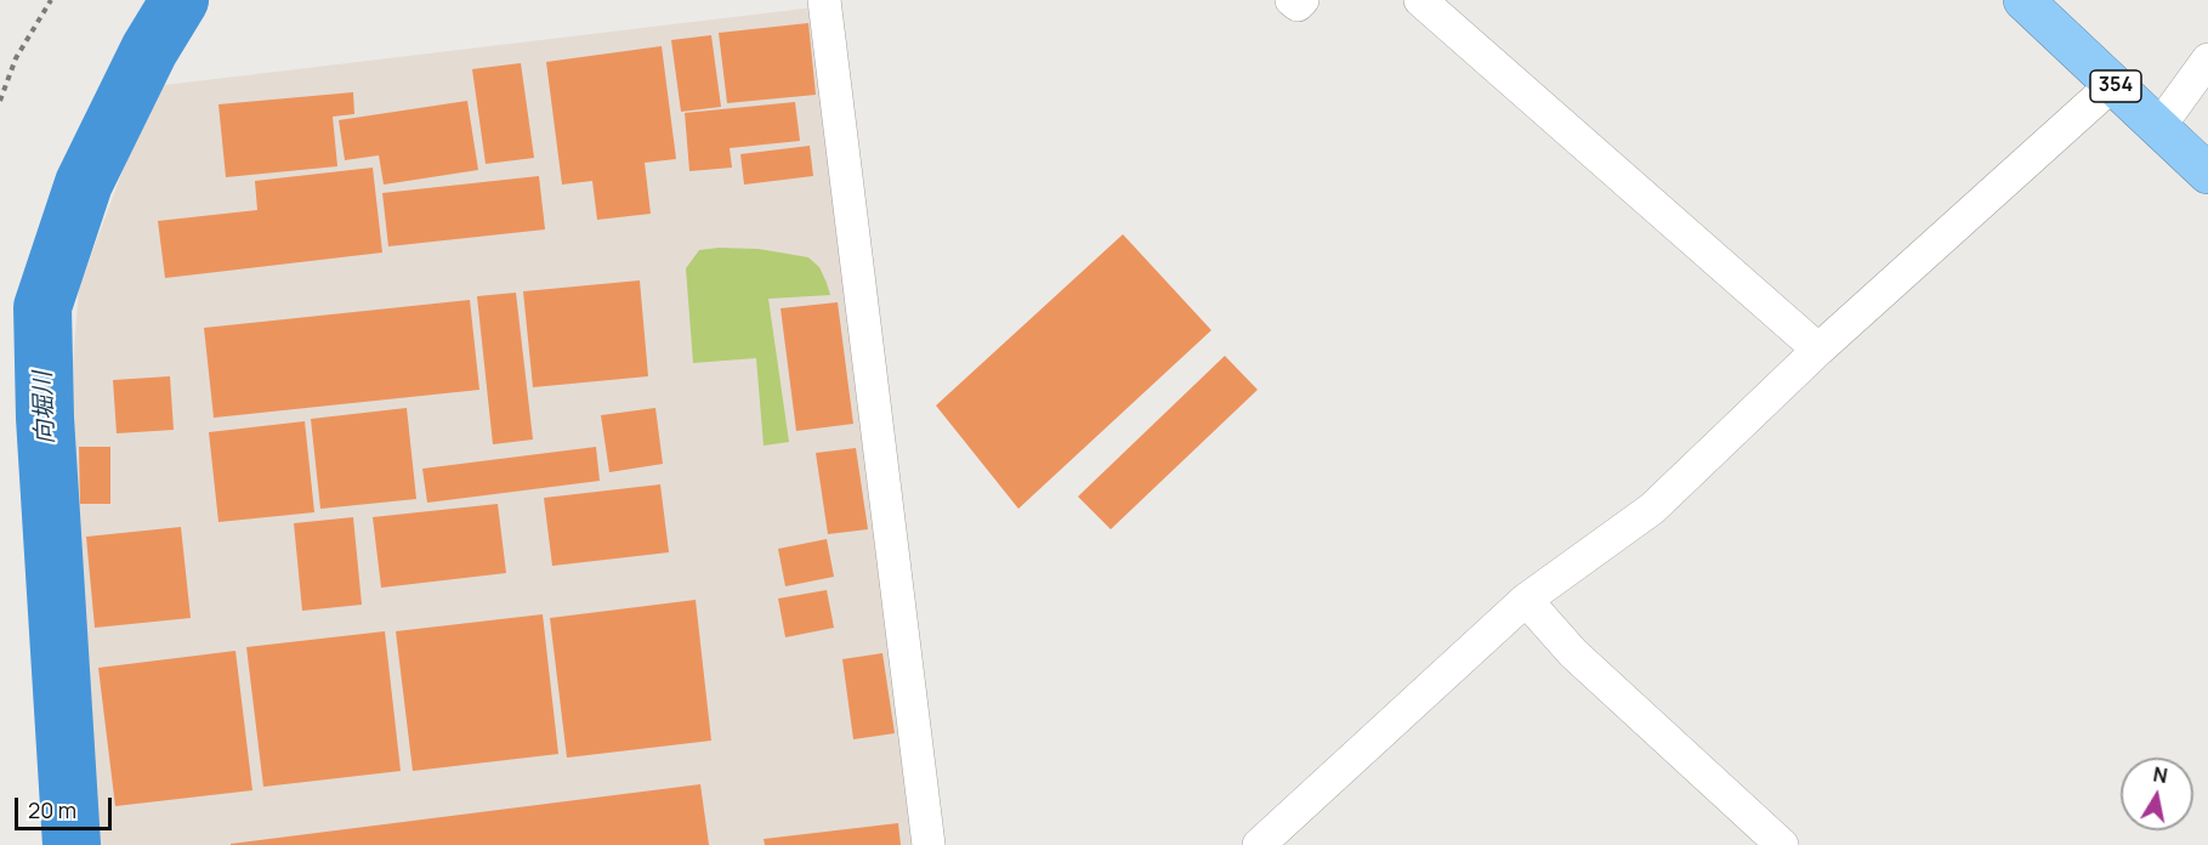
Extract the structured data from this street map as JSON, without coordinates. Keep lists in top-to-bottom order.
{
  "streets": {
    "highway": ["354"]
  },
  "water": ["向堀川"],
  "scale_bar": "20 m",
  "north": "top"
}
